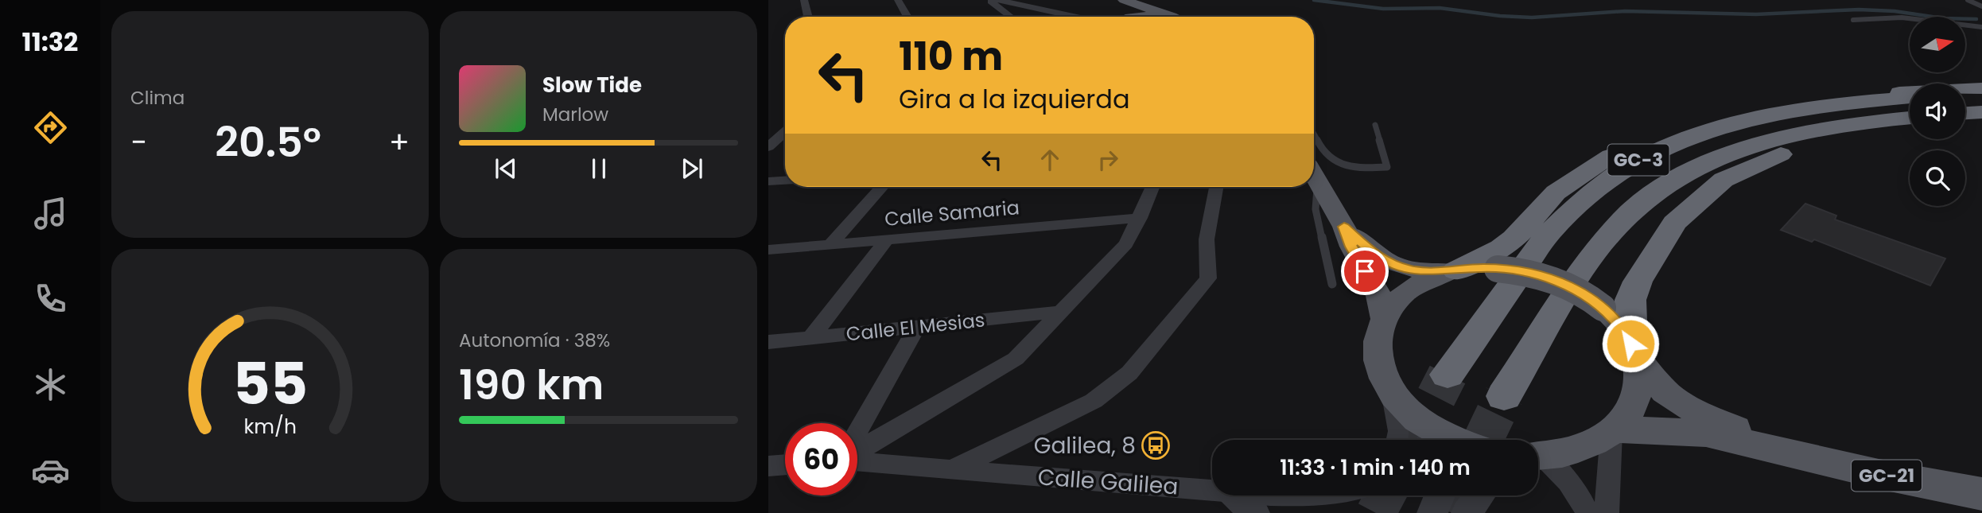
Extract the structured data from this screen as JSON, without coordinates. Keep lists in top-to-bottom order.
{
  "streets": {
    "highway": ["GC-3"],
    "main road": ["GC-21"],
    "street": ["Calle Samaria", "Calle El Mesias", "Calle Galilea"]
  },
  "places": {
    "bus stop": ["Galilea, 8"]
  },
  "north": "right",
  "page": {
    "tabs": "11:32",
    "tile": [
      "Clima",
      ["Autonomía · 38%", "190 km"]
    ],
    "turn": ["110 m", "Gira a la izquierda"],
    "song": ["Slow Tide", "Marlow"],
    "heat": ["−", "20.5°", "+"],
    "limit": "60",
    "trip": "11:33 · 1 min · 140 m",
    "gauge": ["55", "km/h"]
  }
}
